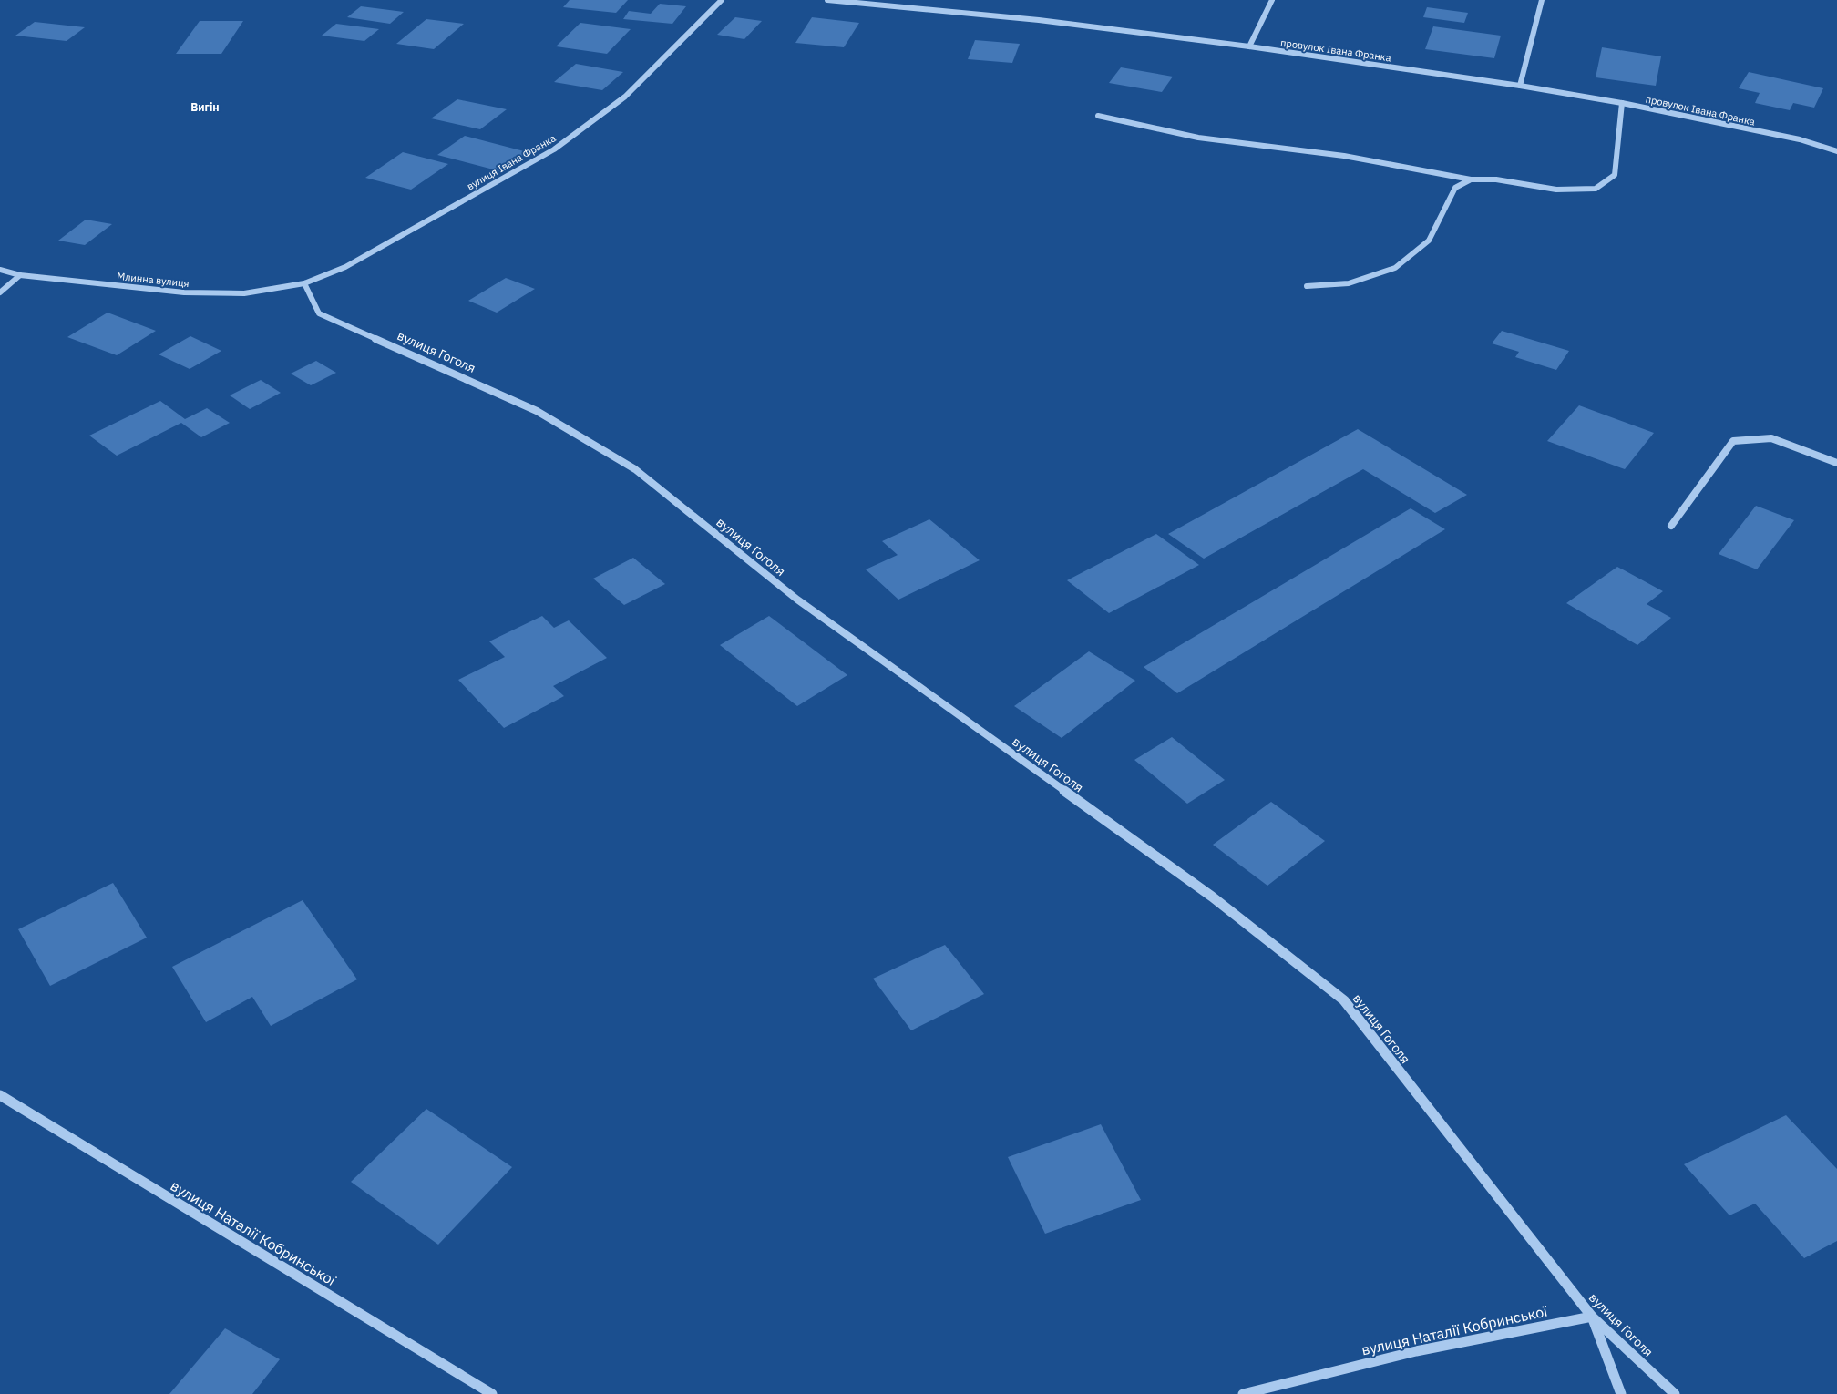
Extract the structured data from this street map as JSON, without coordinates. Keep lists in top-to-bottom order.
{
  "streets": {
    "street": [
      "провулок Івана Франка",
      "вулиця Івана Франка",
      "Млинна вулиця",
      "вулиця Гоголя",
      "вулиця Наталії Кобринської"
    ]
  },
  "crossings": [
    ["вулиця Івана Франка", "Млинна вулиця"],
    ["вулиця Івана Франка", "вулиця Гоголя"],
    ["Млинна вулиця", "вулиця Гоголя"],
    ["вулиця Гоголя", "вулиця Наталії Кобринської"]
  ],
  "districts": ["Вигін"]
}
